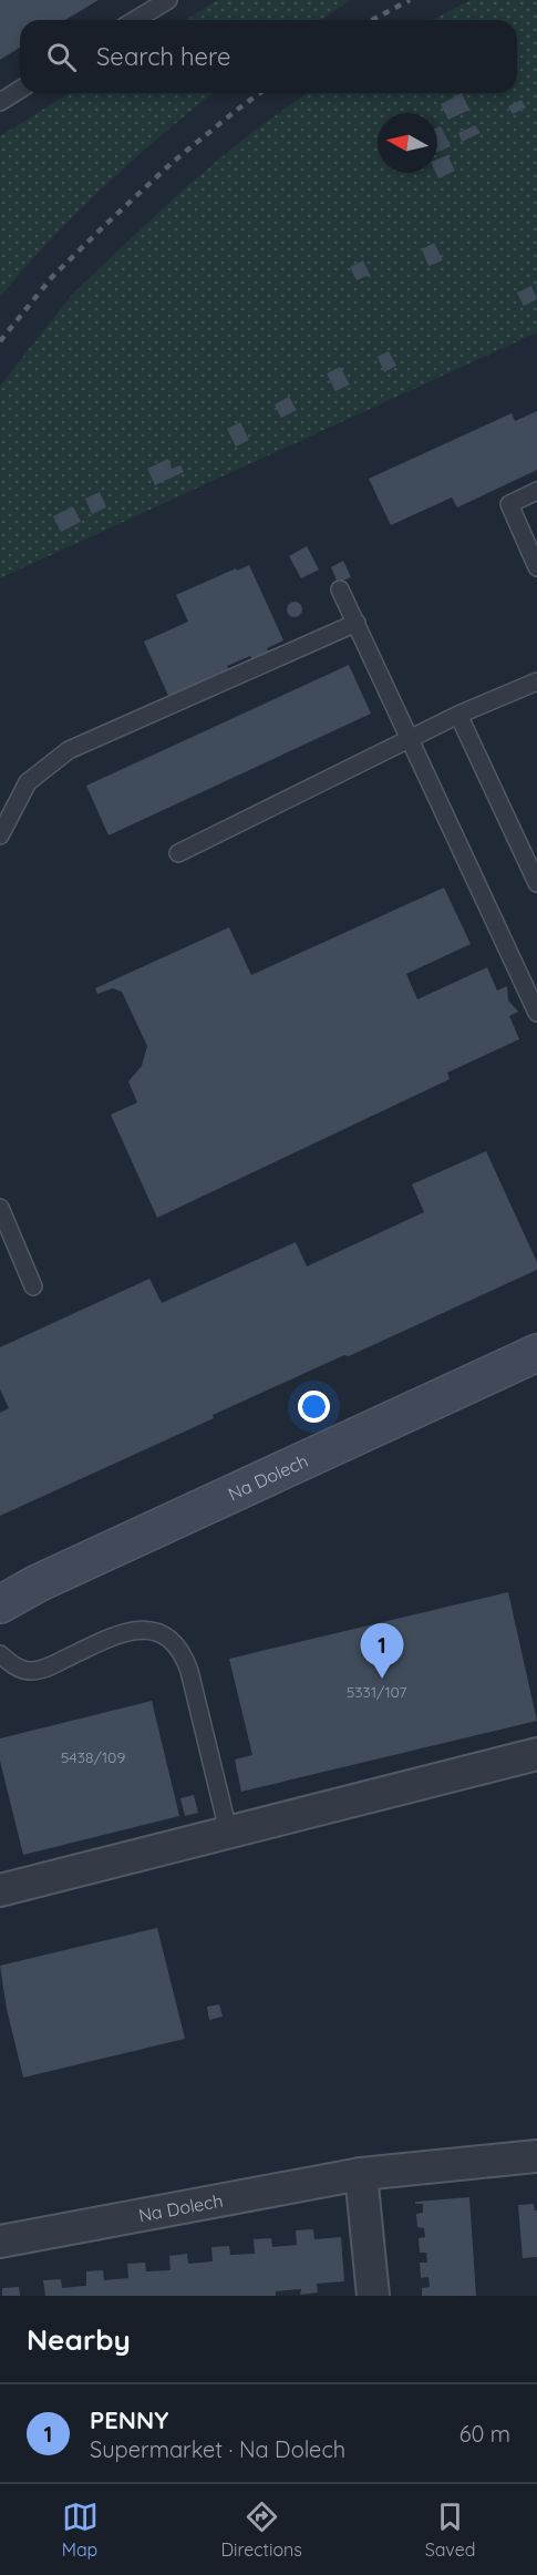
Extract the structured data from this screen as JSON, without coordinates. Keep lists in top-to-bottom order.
{
  "streets": {
    "main road": ["Na Dolech"]
  },
  "house_numbers": ["5331/107", "5438/109"],
  "north": "left",
  "page": {
    "search": "Search here",
    "pins": "1",
    "heading": "Nearby",
    "list": [
      {
        "mark": "1",
        "name": "PENNY",
        "note": "Supermarket · Na Dolech",
        "value": "60 m"
      }
    ],
    "nav": ["Map", "Directions", "Saved"]
  }
}
